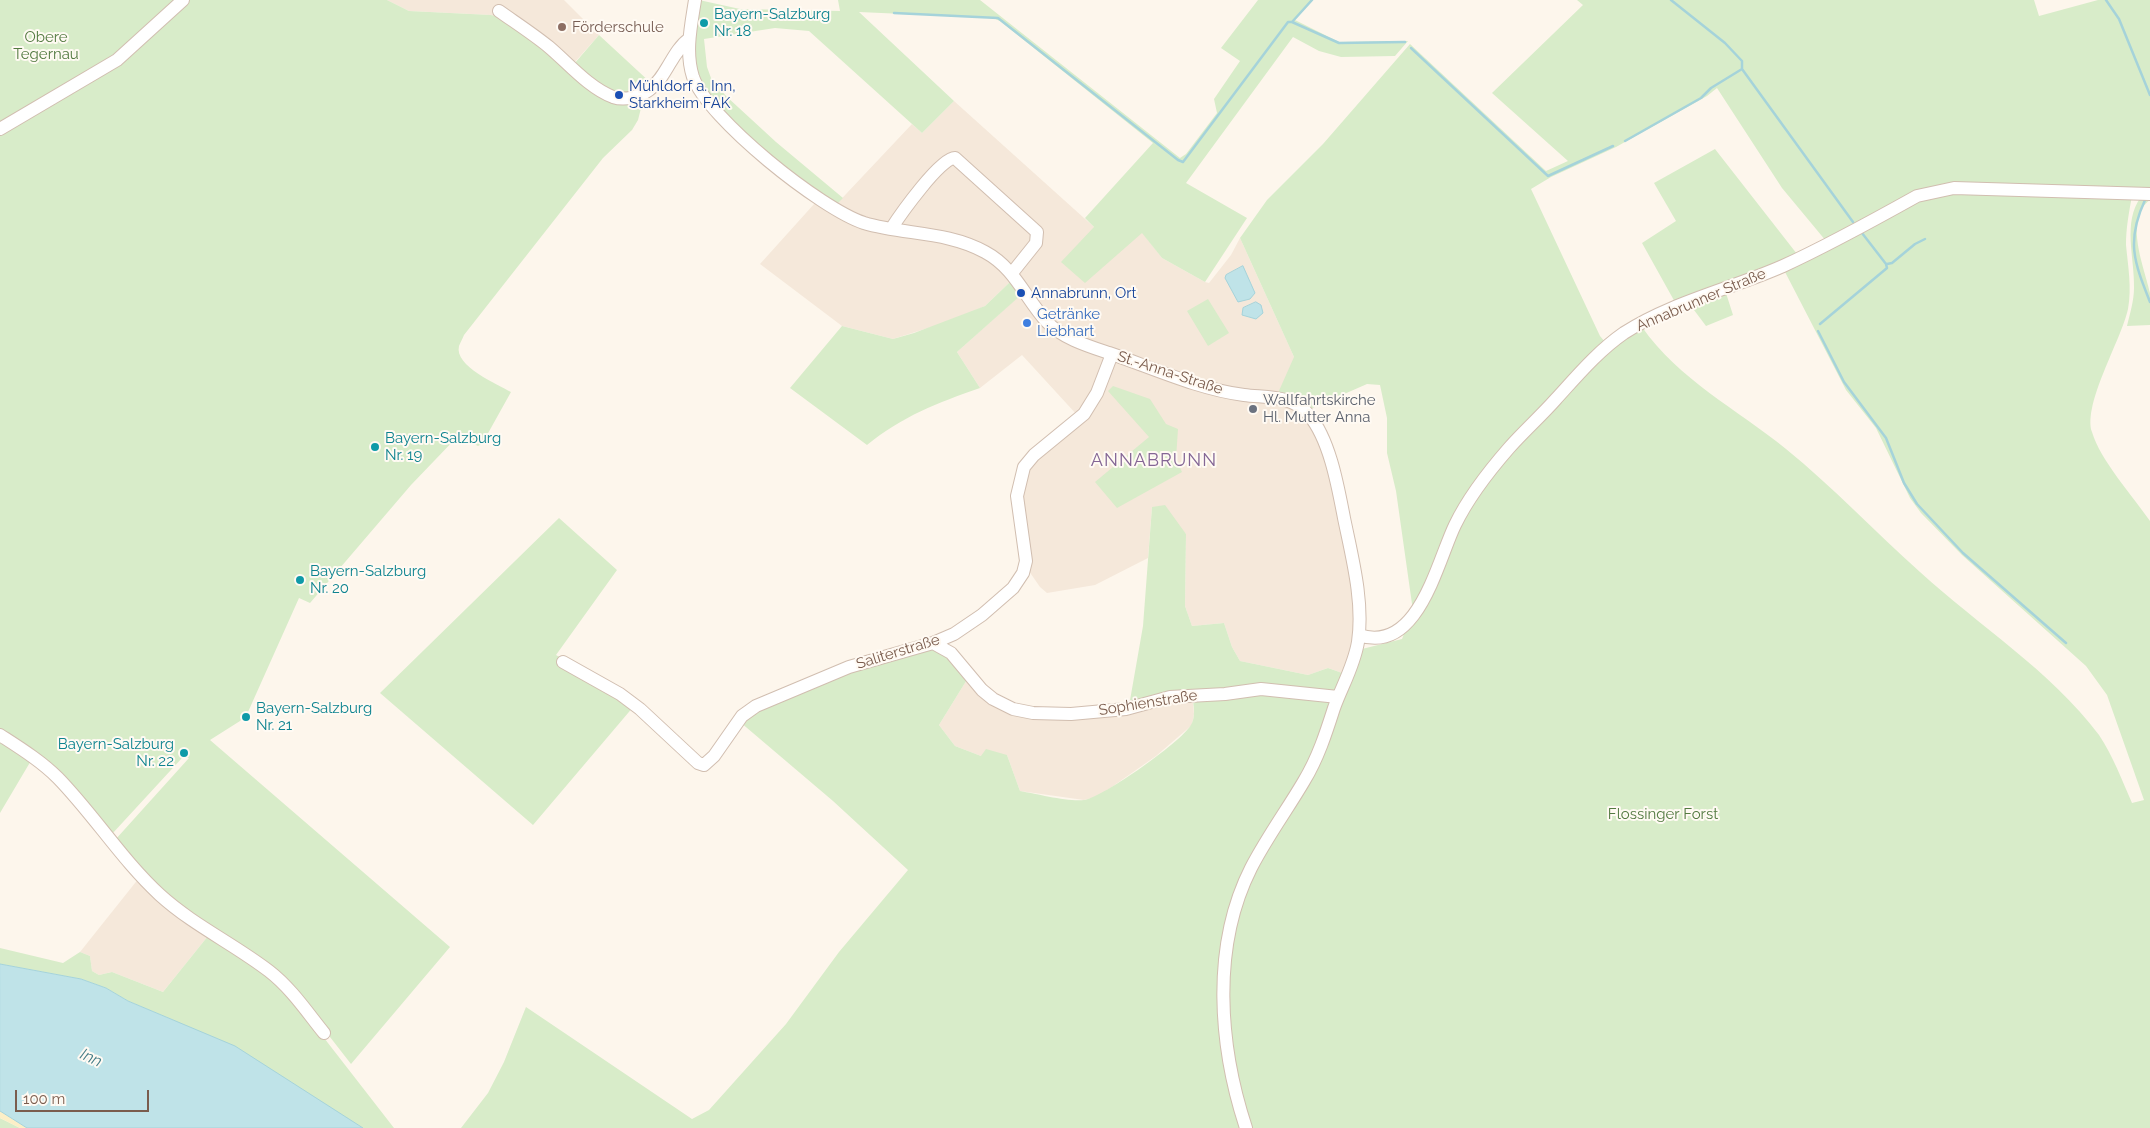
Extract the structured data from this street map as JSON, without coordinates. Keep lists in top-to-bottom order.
{
  "streets": {
    "street": [
      "Annabrunner Straße",
      "St.-Anna-Straße",
      "Saliterstraße",
      "Sophienstraße"
    ]
  },
  "crossings": [
    ["Annabrunner Straße", "St.-Anna-Straße"],
    ["St.-Anna-Straße", "Saliterstraße"],
    ["St.-Anna-Straße", "Sophienstraße"],
    ["Saliterstraße", "Sophienstraße"]
  ],
  "districts": ["ANNABRUNN"],
  "water": ["Inn"],
  "parks": ["Obere Tegernau", "Flossinger Forst"],
  "places": [
    "Bayern-Salzburg Nr. 18",
    "Förderschule",
    "Mühldorf a. Inn, Starkheim FAK",
    "Annabrunn, Ort",
    "Getränke Liebhart",
    "Wallfahrtskirche Hl. Mutter Anna",
    "Bayern-Salzburg Nr. 19",
    "Bayern-Salzburg Nr. 20",
    "Bayern-Salzburg Nr. 21",
    "Bayern-Salzburg Nr. 22"
  ],
  "scale_bar": "100 m"
}
